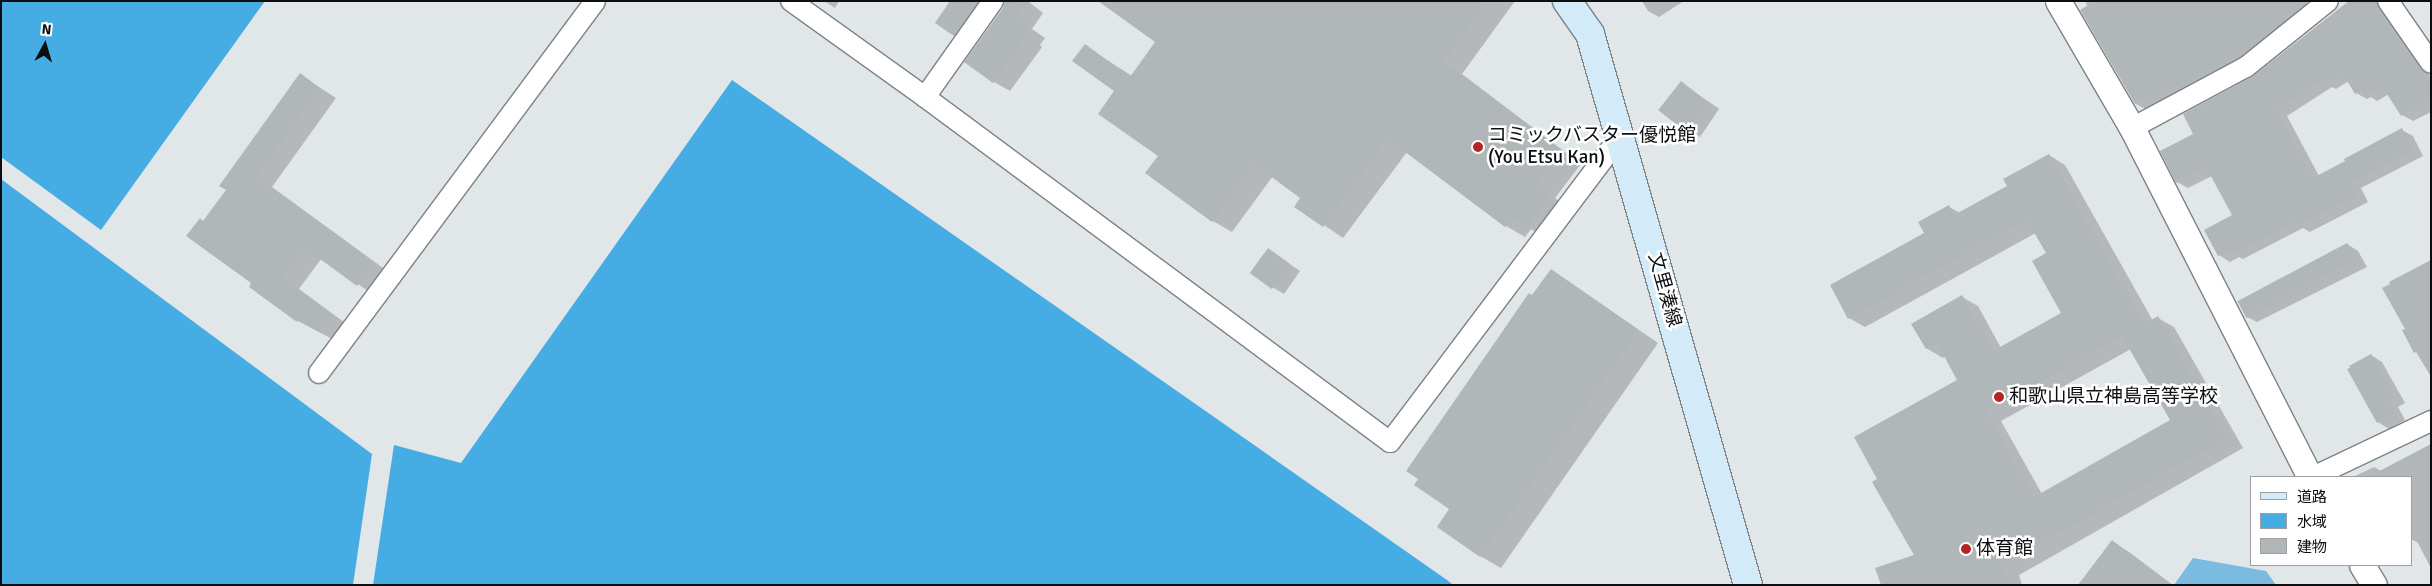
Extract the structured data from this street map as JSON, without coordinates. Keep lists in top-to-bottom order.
{
  "streets": {
    "main road": ["文里湊線"]
  },
  "places": ["コミックバスター優悦館 (You Etsu Kan)", "和歌山県立神島高等学校", "体育館"],
  "legend": ["道路", "水域", "建物"],
  "north": "top"
}
